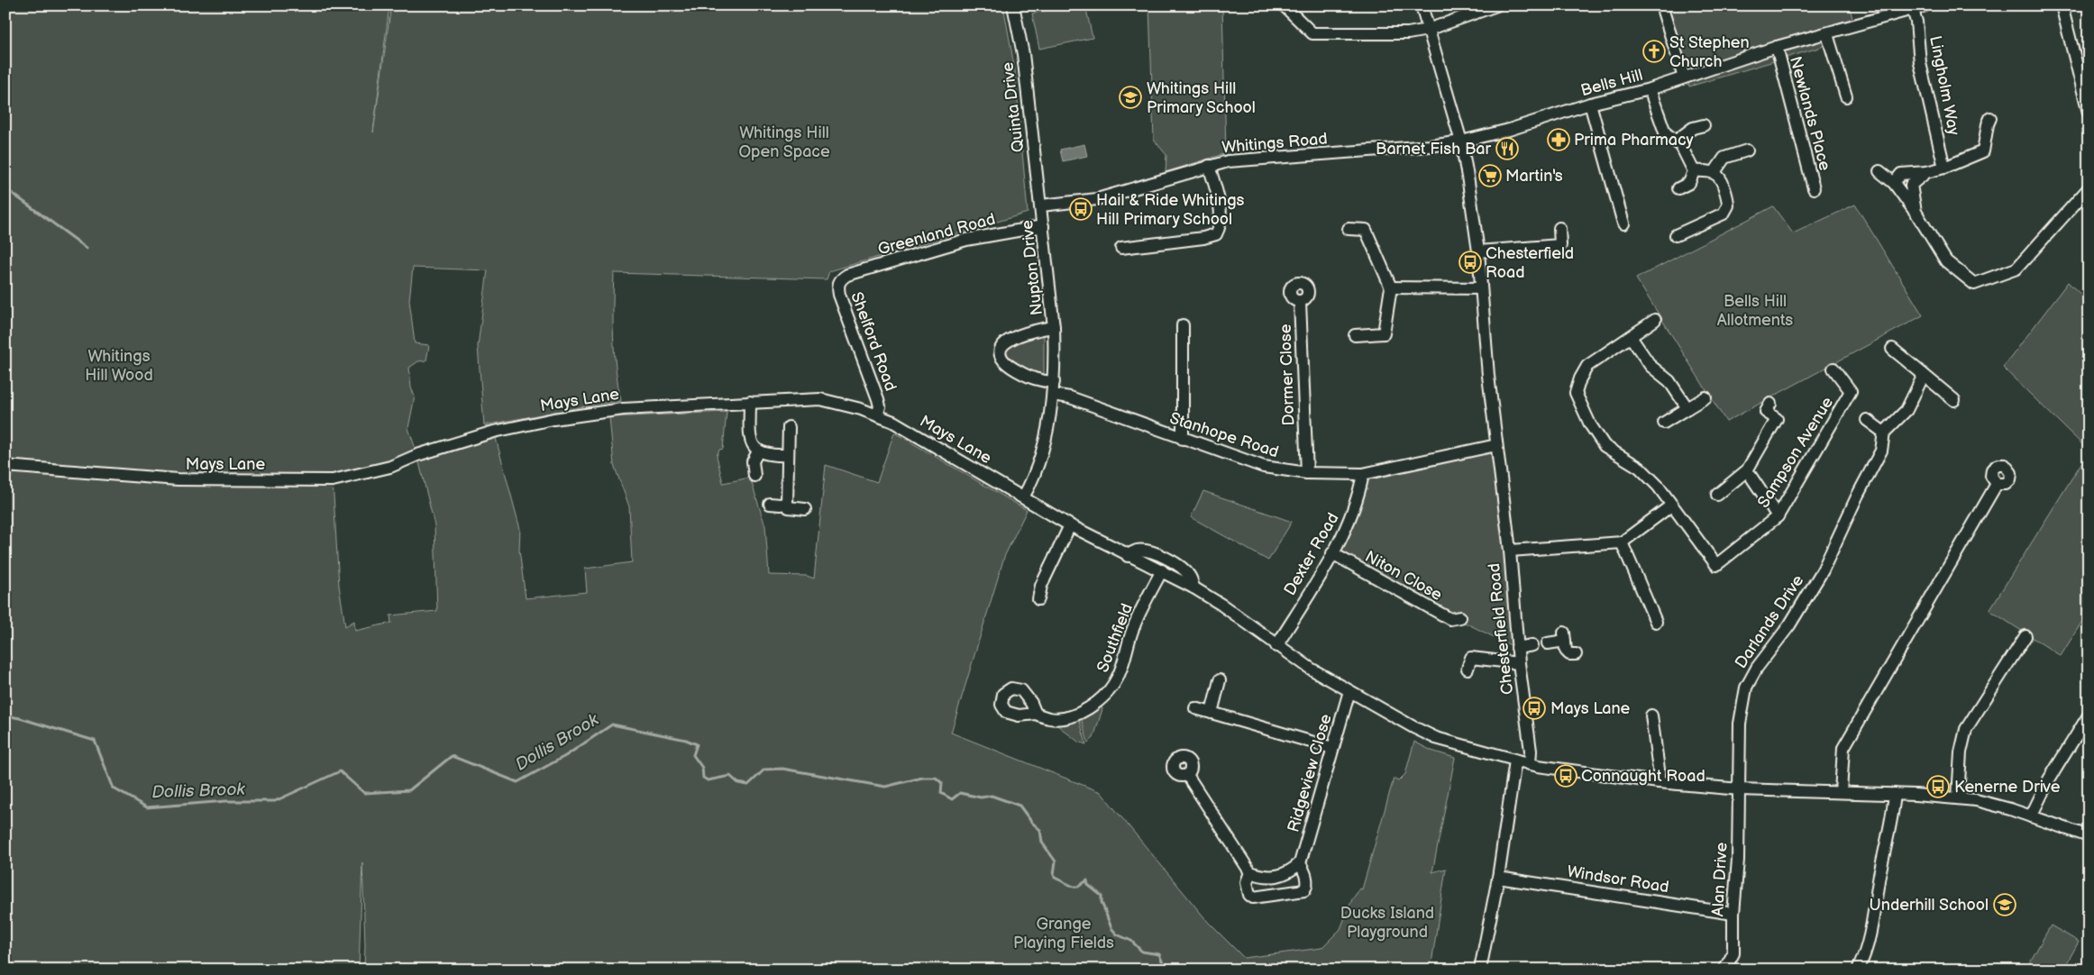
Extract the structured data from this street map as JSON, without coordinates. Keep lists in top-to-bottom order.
{
  "streets": {
    "street": [
      "Bells Hill",
      "Lingholm Way",
      "Quinta Drive",
      "Newlands Place",
      "Whitings Road",
      "Greenland Road",
      "Nupton Drive",
      "Shelford Road",
      "Dormer Close",
      "Mays Lane",
      "Stanhope Road",
      "Sampson Avenue",
      "Dexter Road",
      "Niton Close",
      "Darlands Drive",
      "Chesterfield Road",
      "Southfield",
      "Ridgeview Close",
      "Windsor Road",
      "Alan Drive"
    ]
  },
  "crossings": [
    ["Bells Hill", "Lingholm Way"],
    ["Bells Hill", "Newlands Place"],
    ["Bells Hill", "Whitings Road"],
    ["Bells Hill", "Chesterfield Road"],
    ["Quinta Drive", "Whitings Road"],
    ["Quinta Drive", "Nupton Drive"],
    ["Whitings Road", "Nupton Drive"],
    ["Whitings Road", "Chesterfield Road"],
    ["Greenland Road", "Nupton Drive"],
    ["Greenland Road", "Shelford Road"],
    ["Nupton Drive", "Mays Lane"],
    ["Nupton Drive", "Stanhope Road"],
    ["Shelford Road", "Mays Lane"],
    ["Dormer Close", "Stanhope Road"],
    ["Mays Lane", "Dexter Road"],
    ["Mays Lane", "Darlands Drive"],
    ["Mays Lane", "Chesterfield Road"],
    ["Mays Lane", "Southfield"],
    ["Mays Lane", "Ridgeview Close"],
    ["Mays Lane", "Alan Drive"],
    ["Stanhope Road", "Dexter Road"],
    ["Stanhope Road", "Chesterfield Road"],
    ["Dexter Road", "Niton Close"],
    ["Darlands Drive", "Alan Drive"],
    ["Windsor Road", "Alan Drive"]
  ],
  "water": ["Dollis Brook"],
  "parks": [
    "Whitings Hill Open Space",
    "Bells Hill Allotments",
    "Whitings Hill Wood",
    "Ducks Island Playground",
    "Grange Playing Fields"
  ],
  "places": {
    "church": ["St Stephen Church"],
    "school or university": ["Whitings Hill Primary School", "Underhill School"],
    "pharmacy": ["Prima Pharmacy"],
    "restaurant": ["Barnet Fish Bar"],
    "supermarket": ["Martin's"],
    "bus stop": [
      "Hail & Ride Whitings Hill Primary School",
      "Chesterfield Road",
      "Mays Lane",
      "Connaught Road",
      "Kenerne Drive"
    ]
  }
}
